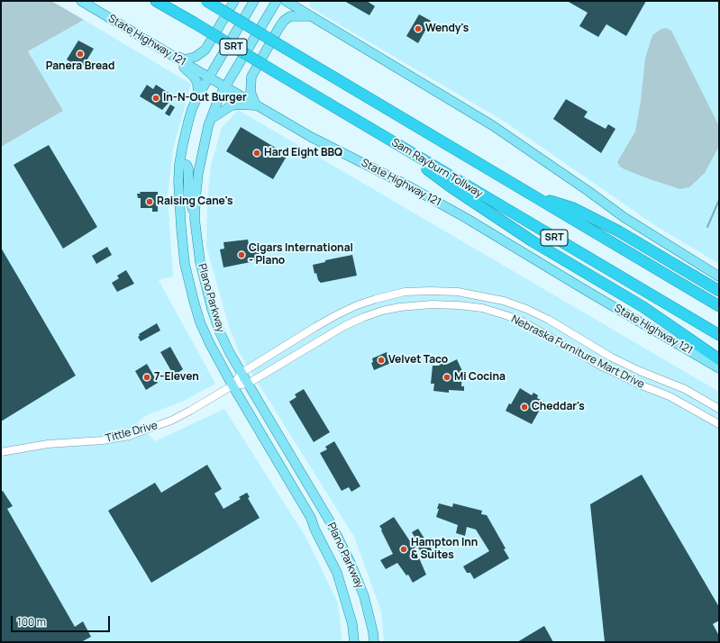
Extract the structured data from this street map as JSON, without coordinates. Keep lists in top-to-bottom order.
{
  "streets": {
    "highway": ["SRT", "Sam Rayburn Tollway"],
    "main road": ["State Highway 121", "Plano Parkway"],
    "street": ["Nebraska Furniture Mart Drive", "Tittle Drive"]
  },
  "crossings": [
    ["State Highway 121", "Plano Parkway"],
    ["Plano Parkway", "Nebraska Furniture Mart Drive"],
    ["Plano Parkway", "Tittle Drive"],
    ["Nebraska Furniture Mart Drive", "Tittle Drive"]
  ],
  "places": [
    "Wendy's",
    "Panera Bread",
    "In-N-Out Burger",
    "Hard Eight BBQ",
    "Raising Cane's",
    "Cigars International - Plano",
    "Velvet Taco",
    "7-Eleven",
    "Mi Cocina",
    "Cheddar's",
    "Hampton Inn & Suites"
  ],
  "scale_bar": "100 m"
}
